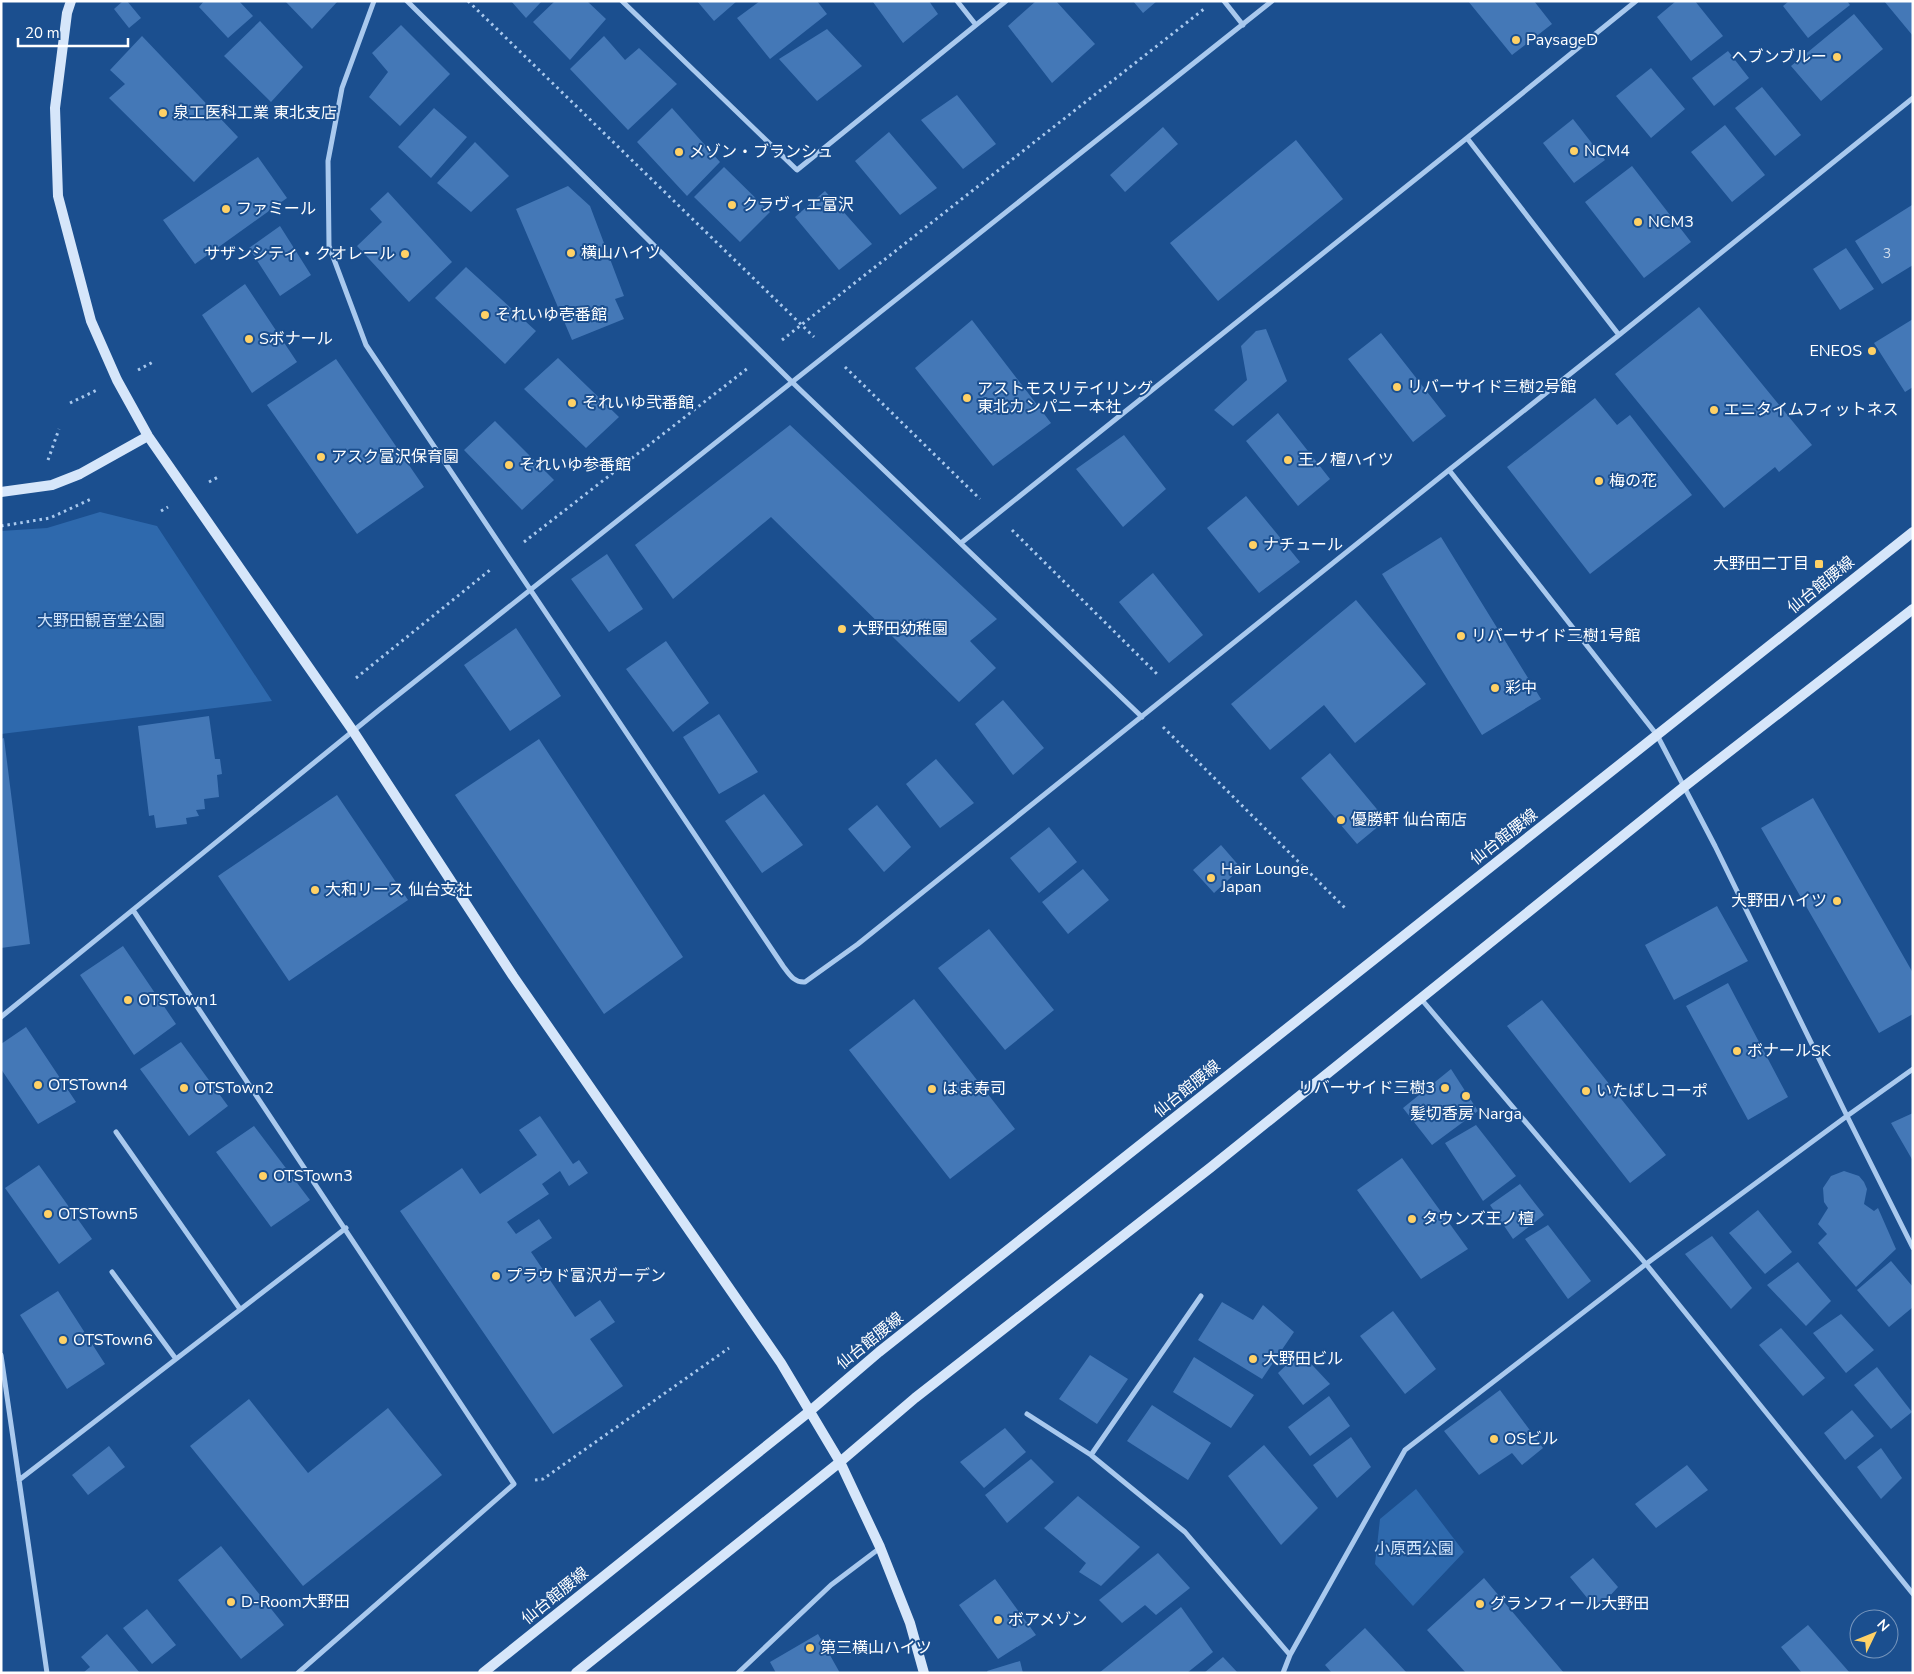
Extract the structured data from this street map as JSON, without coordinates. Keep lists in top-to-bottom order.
{
  "streets": {
    "main road": ["仙台館腰線"]
  },
  "parks": ["大野田観音堂公園", "小原西公園"],
  "places": {
    "other": [
      "PaysageD",
      "ヘブンブルー",
      "泉工医科工業 東北支店",
      "NCM4",
      "メゾン・ブランシュ",
      "クラヴィエ富沢",
      "ファミール",
      "NCM3",
      "横山ハイツ",
      "サザンシティ・クオレール",
      "それいゆ壱番館",
      "Sボナール",
      "ENEOS",
      "リバーサイド三樹2号館",
      "アストモスリテイリング 東北カンパニー本社",
      "それいゆ弐番館",
      "エニタイムフィットネス",
      "アスク富沢保育園",
      "王ノ檀ハイツ",
      "それいゆ参番館",
      "梅の花",
      "ナチュール",
      "大野田幼稚園",
      "リバーサイド三樹1号館",
      "彩中",
      "優勝軒 仙台南店",
      "Hair Lounge Japan",
      "大和リース 仙台支社",
      "大野田ハイツ",
      "OTSTown1",
      "ボナールSK",
      "OTSTown4",
      "OTSTown2",
      "リバーサイド三樹3",
      "はま寿司",
      "いたばしコーポ",
      "髪切香房 Narga",
      "OTSTown3",
      "OTSTown5",
      "タウンズ王ノ檀",
      "プラウド富沢ガーデン",
      "OTSTown6",
      "大野田ビル",
      "OSビル",
      "D-Room大野田",
      "グランフィール大野田",
      "ボアメゾン",
      "第三横山ハイツ"
    ],
    "transit": ["大野田二丁目"]
  },
  "house_numbers": ["3"],
  "scale_bar": "20 m",
  "north": "top right"
}
